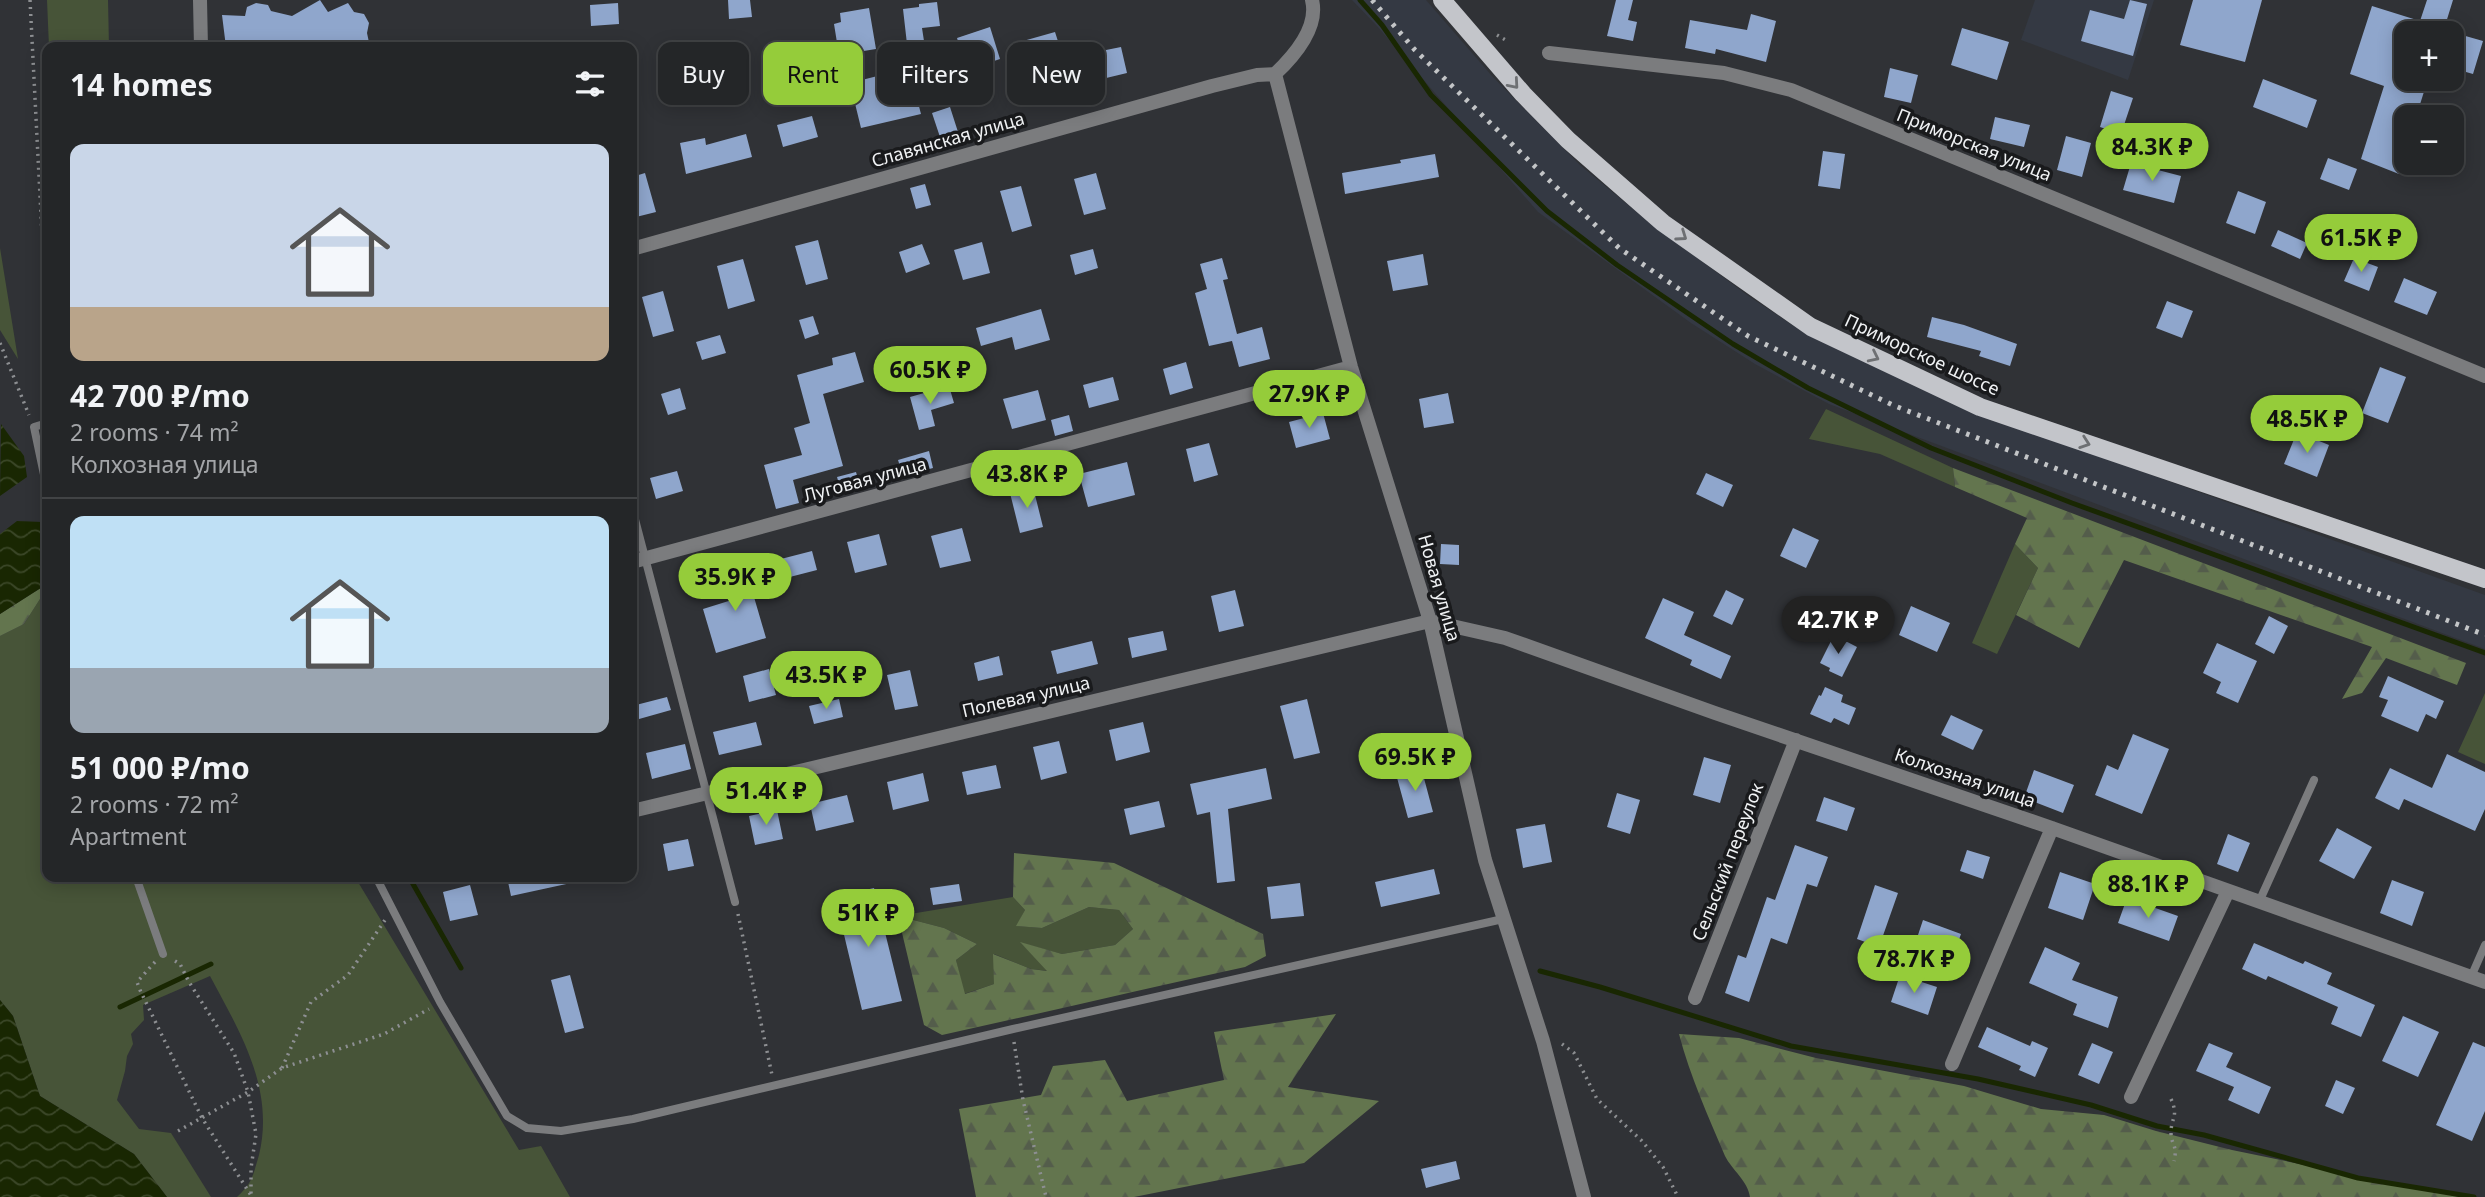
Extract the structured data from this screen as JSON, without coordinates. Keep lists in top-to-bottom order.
{
  "streets": {
    "main road": ["Приморское шоссе"],
    "street": [
      "Славянская улица",
      "Приморская улица",
      "Луговая улица",
      "Новая улица",
      "Полевая улица",
      "Колхозная улица",
      "Сельский переулок"
    ]
  },
  "crossings": [
    ["Славянская улица", "Новая улица"],
    ["Луговая улица", "Новая улица"],
    ["Новая улица", "Полевая улица"],
    ["Новая улица", "Колхозная улица"],
    ["Полевая улица", "Колхозная улица"],
    ["Колхозная улица", "Сельский переулок"]
  ],
  "one_way": ["Приморское шоссе"],
  "page": {
    "map_buttons": ["+", "−"],
    "chip": [
      "Buy",
      "Rent",
      "Filters",
      "New"
    ],
    "heading": "14 homes",
    "price": [
      "84.3K ₽",
      "61.5K ₽",
      "60.5K ₽",
      "27.9K ₽",
      "48.5K ₽",
      "43.8K ₽",
      "35.9K ₽",
      "42.7K ₽",
      "43.5K ₽",
      "69.5K ₽",
      "51.4K ₽",
      "88.1K ₽",
      "51K ₽",
      "78.7K ₽"
    ],
    "list": [
      {
        "name": "42 700 ₽/mo",
        "note": "2 rooms · 74 m² · Колхозная улица"
      },
      {
        "name": "51 000 ₽/mo",
        "note": "2 rooms · 72 m² · Apartment"
      }
    ]
  }
}
